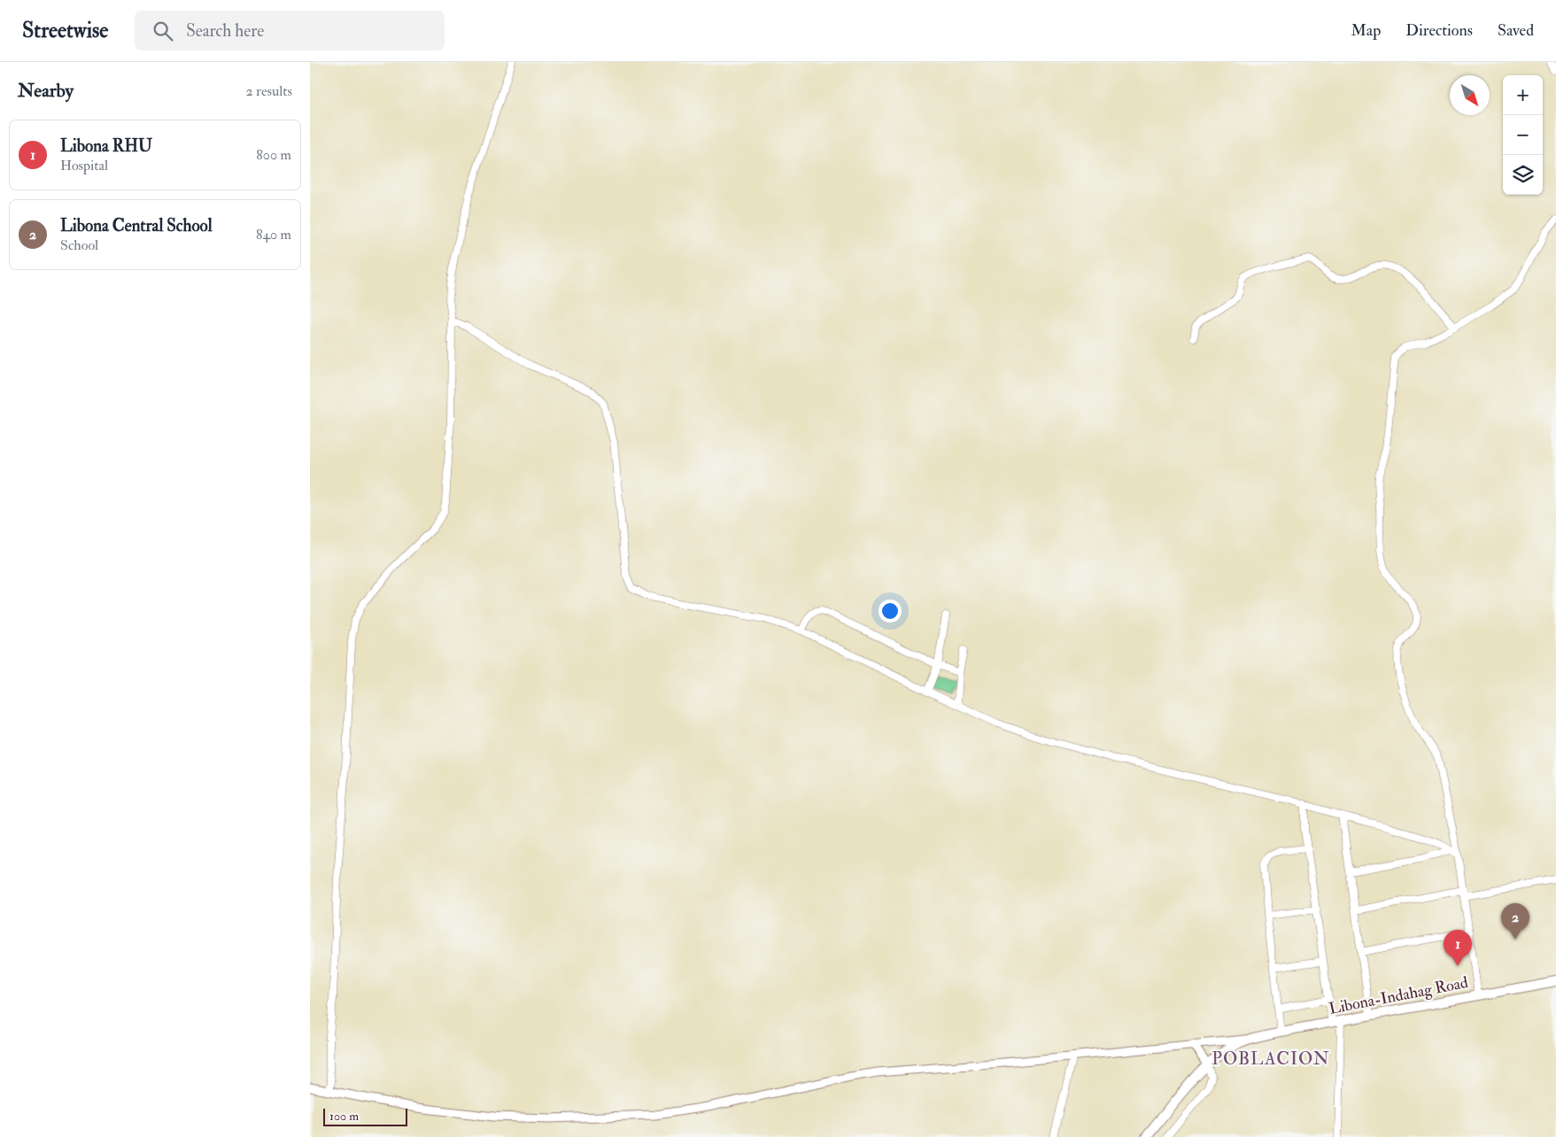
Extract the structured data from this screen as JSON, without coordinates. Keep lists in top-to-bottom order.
{
  "streets": {
    "main road": ["Libona-Indahag Road"]
  },
  "districts": ["POBLACION"],
  "scale_bar": "100 m",
  "north": "bottom right",
  "page": {
    "header": "Streetwise",
    "search": "Search here",
    "nav": ["Map", "Directions", "Saved"],
    "heading": ["Nearby", "2 results"],
    "map_buttons": ["+", "−"],
    "list": [
      {
        "mark": "1",
        "name": "Libona RHU",
        "note": "Hospital",
        "value": "800 m"
      },
      {
        "mark": "2",
        "name": "Libona Central School",
        "note": "School",
        "value": "840 m"
      }
    ],
    "pins": ["2", "1"],
    "scale": "100 m"
  }
}
